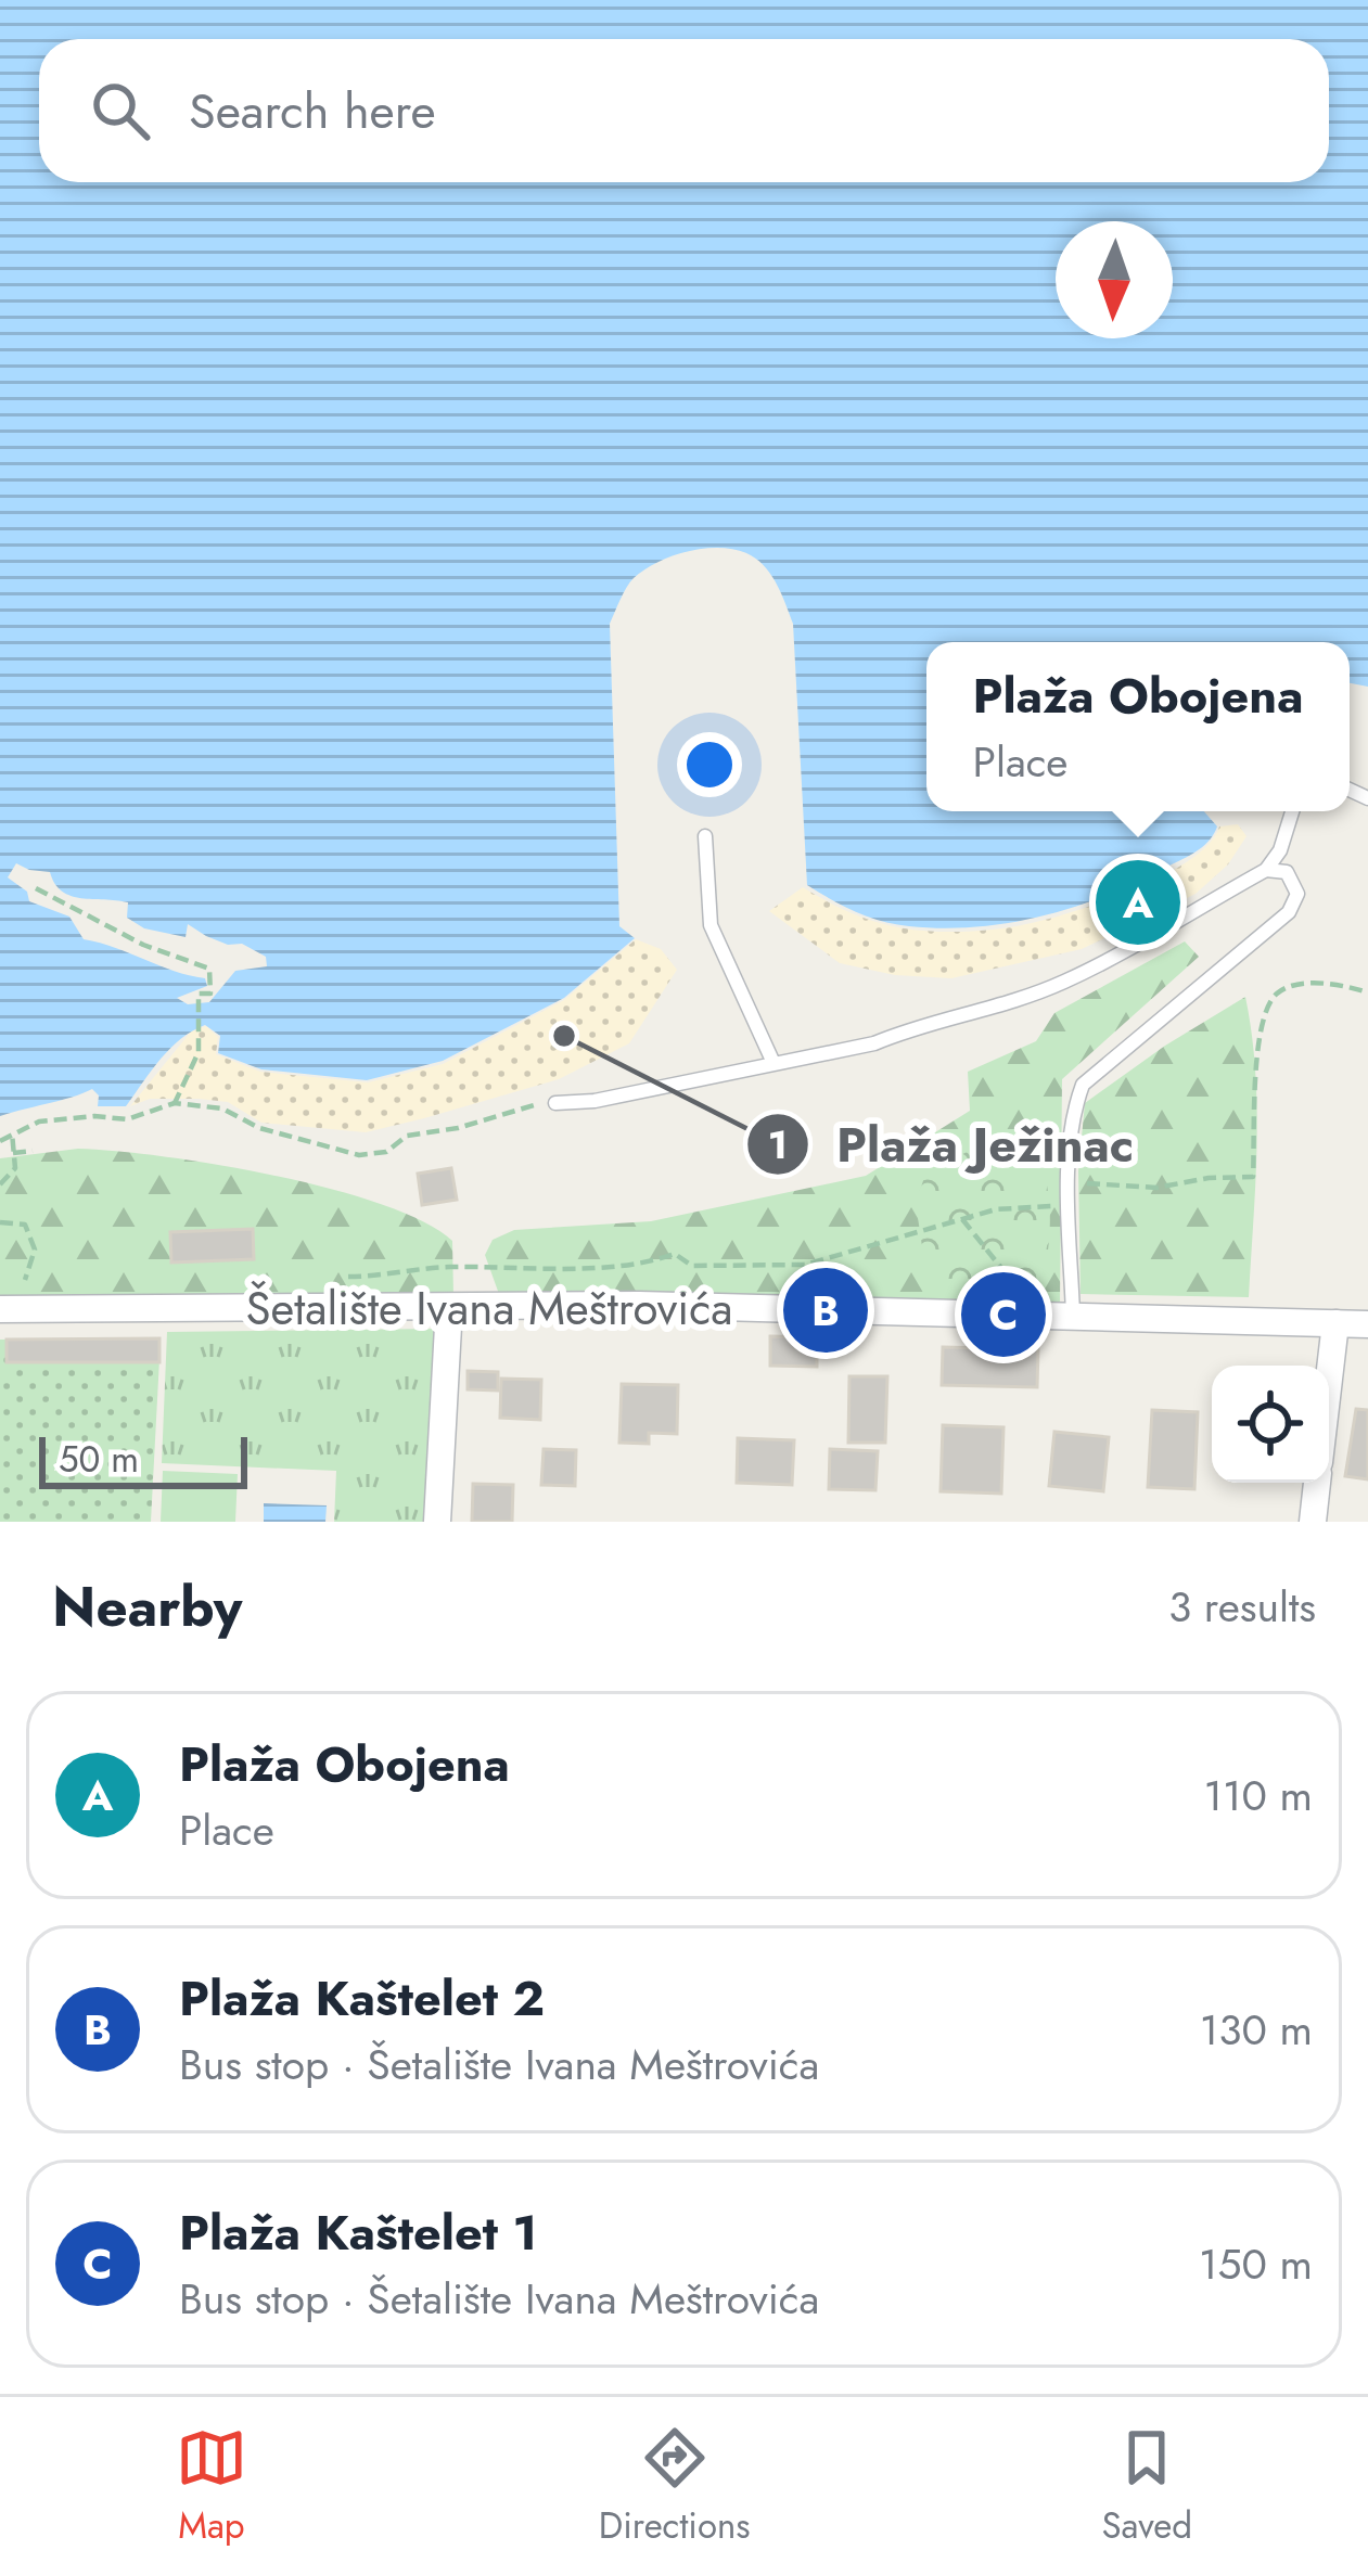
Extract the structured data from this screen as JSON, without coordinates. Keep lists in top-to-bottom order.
{
  "streets": {
    "street": ["Šetalište Ivana Meštrovića"]
  },
  "places": ["Plaža Ježinac"],
  "scale_bar": "50 m",
  "north": "bottom",
  "page": {
    "search": "Search here",
    "popup": ["Plaža Obojena", "Place"],
    "pins": ["A", "B", "C"],
    "scale": "50 m",
    "heading": ["Nearby", "3 results"],
    "list": [
      {
        "mark": "A",
        "name": "Plaža Obojena",
        "note": "Place",
        "value": "110 m"
      },
      {
        "mark": "B",
        "name": "Plaža Kaštelet 2",
        "note": "Bus stop · Šetalište Ivana Meštrovića",
        "value": "130 m"
      },
      {
        "mark": "C",
        "name": "Plaža Kaštelet 1",
        "note": "Bus stop · Šetalište Ivana Meštrovića",
        "value": "150 m"
      }
    ],
    "nav": ["Map", "Directions", "Saved"]
  }
}
